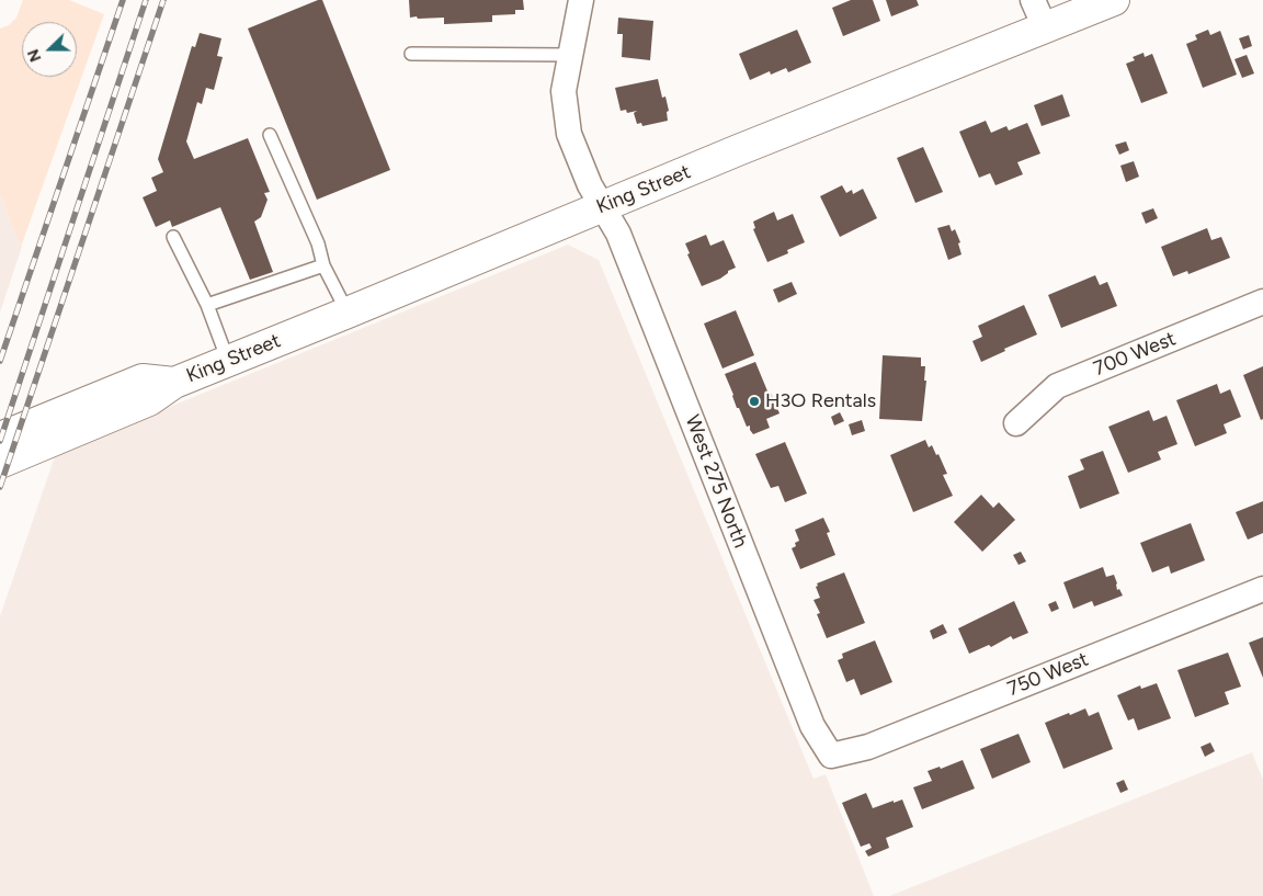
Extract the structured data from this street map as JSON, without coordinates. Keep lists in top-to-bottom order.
{
  "streets": {
    "street": [
      "King Street",
      "700 West",
      "West 275 North",
      "750 West"
    ]
  },
  "crossings": [
    ["King Street", "West 275 North"],
    ["West 275 North", "750 West"]
  ],
  "places": ["H3O Rentals"],
  "north": "left"
}
